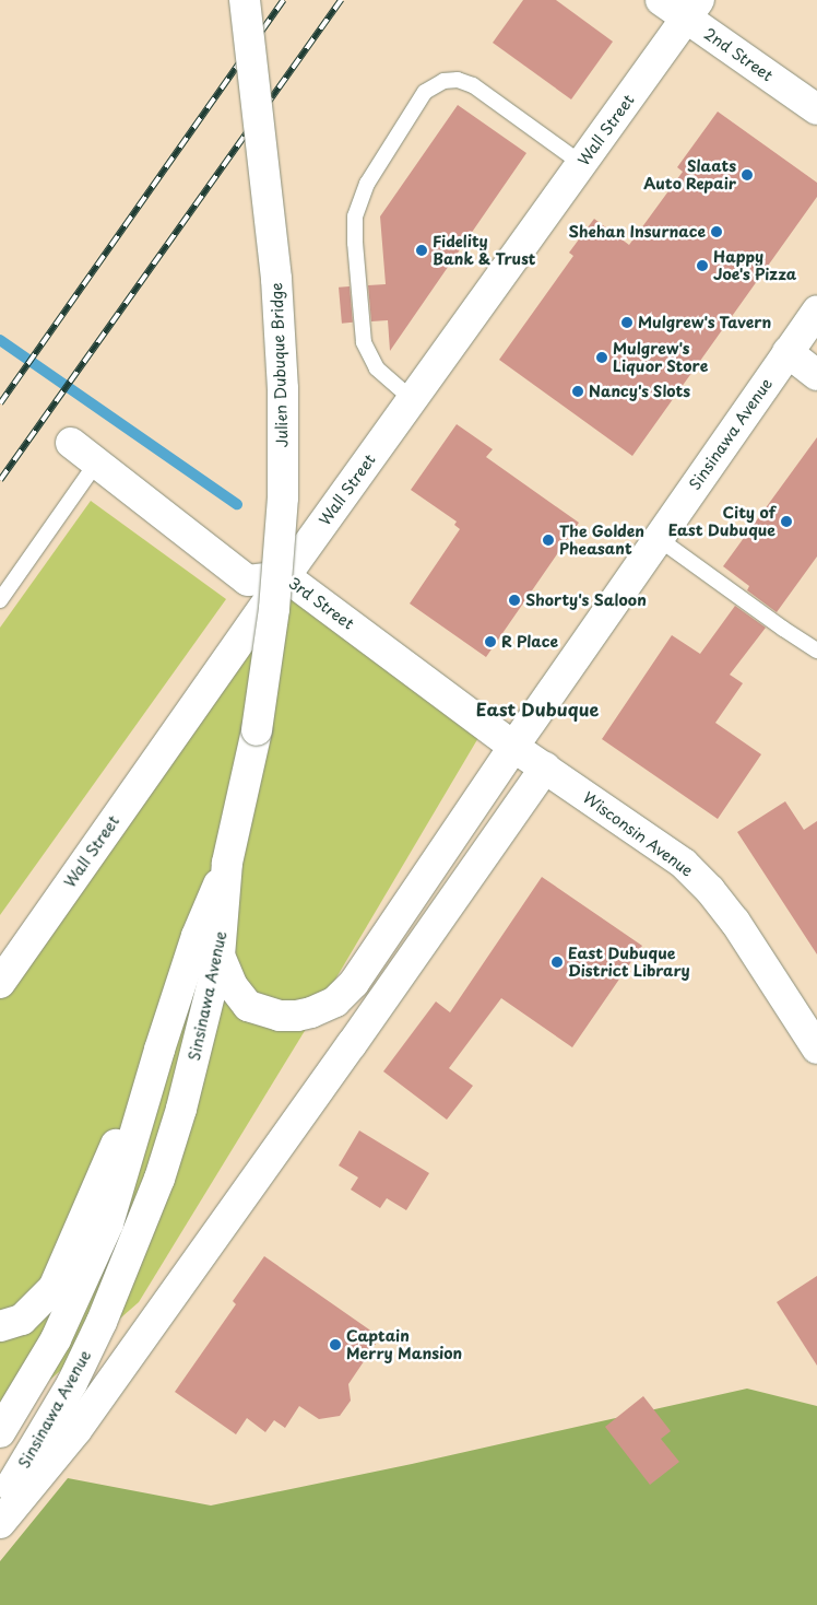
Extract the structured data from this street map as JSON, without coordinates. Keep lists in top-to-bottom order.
{
  "streets": {
    "main road": [
      "2nd Street",
      "Wall Street",
      "Julien Dubuque Bridge",
      "Sinsinawa Avenue",
      "3rd Street",
      "Wisconsin Avenue"
    ]
  },
  "crossings": [
    ["2nd Street", "Wall Street"],
    ["Wall Street", "3rd Street"],
    ["Julien Dubuque Bridge", "Sinsinawa Avenue"],
    ["Sinsinawa Avenue", "3rd Street"],
    ["Sinsinawa Avenue", "Wisconsin Avenue"],
    ["3rd Street", "Wisconsin Avenue"]
  ],
  "districts": ["East Dubuque"],
  "places": [
    "Slaats Auto Repair",
    "Shehan Insurnace",
    "Fidelity Bank & Trust",
    "Happy Joe's Pizza",
    "Mulgrew's Tavern",
    "Mulgrew's Liquor Store",
    "Nancy's Slots",
    "City of East Dubuque",
    "The Golden Pheasant",
    "Shorty's Saloon",
    "R Place",
    "East Dubuque District Library",
    "Captain Merry Mansion"
  ]
}
